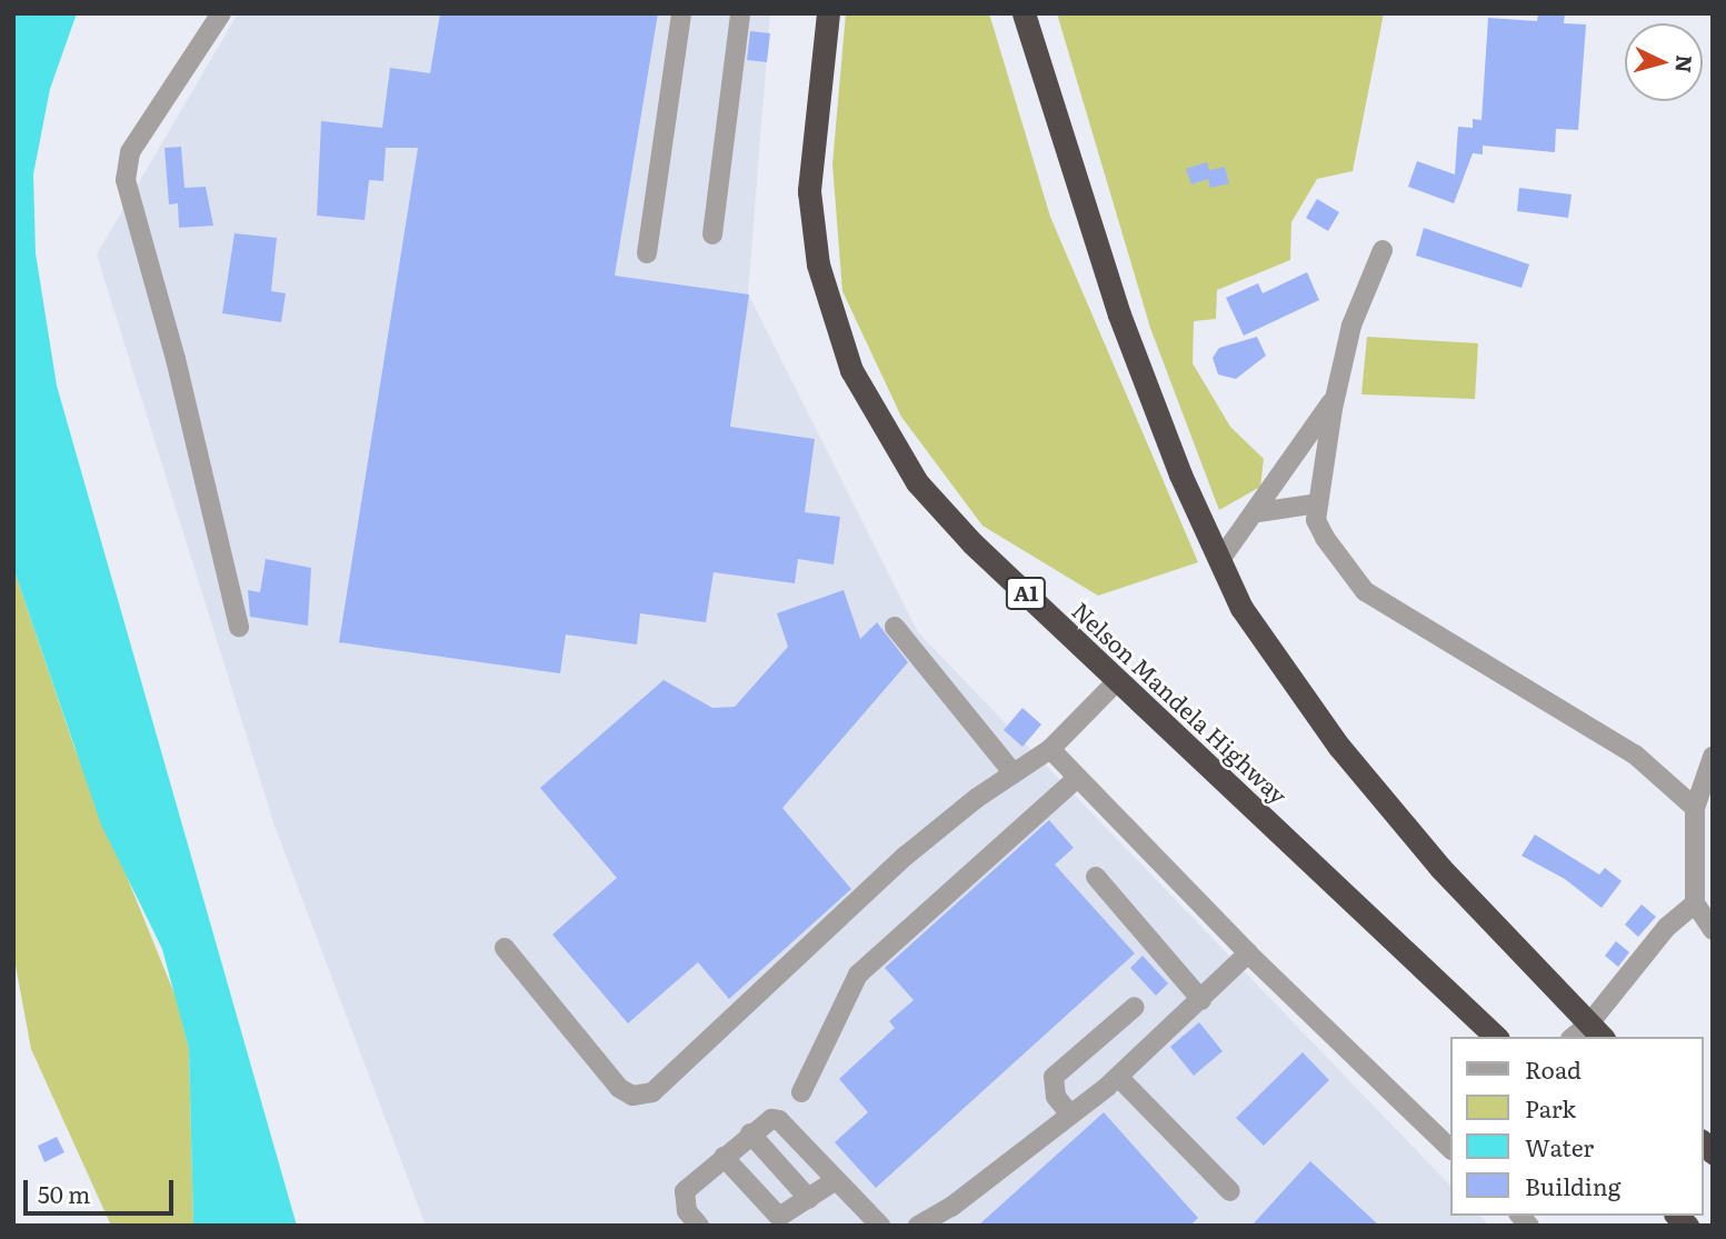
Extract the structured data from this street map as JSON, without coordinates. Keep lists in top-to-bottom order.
{
  "streets": {
    "highway": ["A1", "Nelson Mandela Highway"]
  },
  "legend": [
    "Road",
    "Park",
    "Water",
    "Building"
  ],
  "scale_bar": "50 m",
  "north": "right"
}
